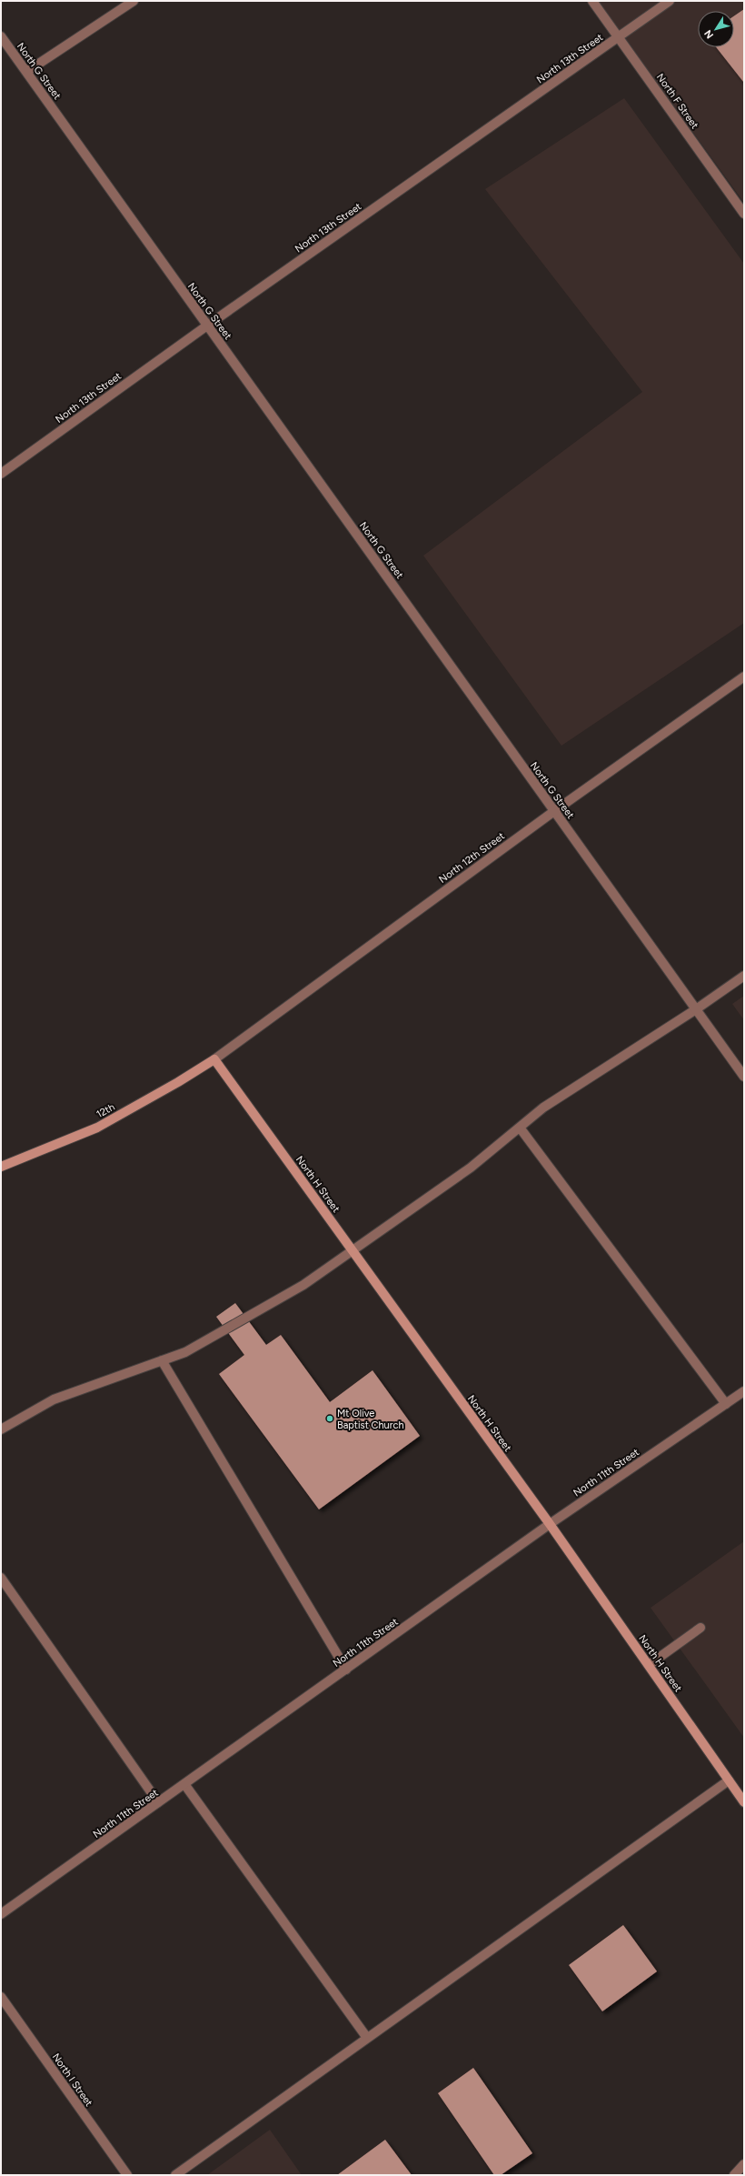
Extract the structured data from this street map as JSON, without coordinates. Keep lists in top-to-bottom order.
{
  "streets": {
    "street": [
      "North 13th Street",
      "North G Street",
      "North F Street",
      "North 12th Street",
      "12th",
      "North H Street",
      "North 11th Street",
      "North I Street"
    ]
  },
  "crossings": [
    ["North 13th Street", "North G Street"],
    ["North 13th Street", "North F Street"],
    ["North G Street", "North 12th Street"],
    ["North 12th Street", "12th"],
    ["North 12th Street", "North H Street"],
    ["12th", "North H Street"],
    ["North H Street", "North 11th Street"]
  ],
  "places": ["Mt Olive Baptist Church"],
  "north": "bottom left"
}
